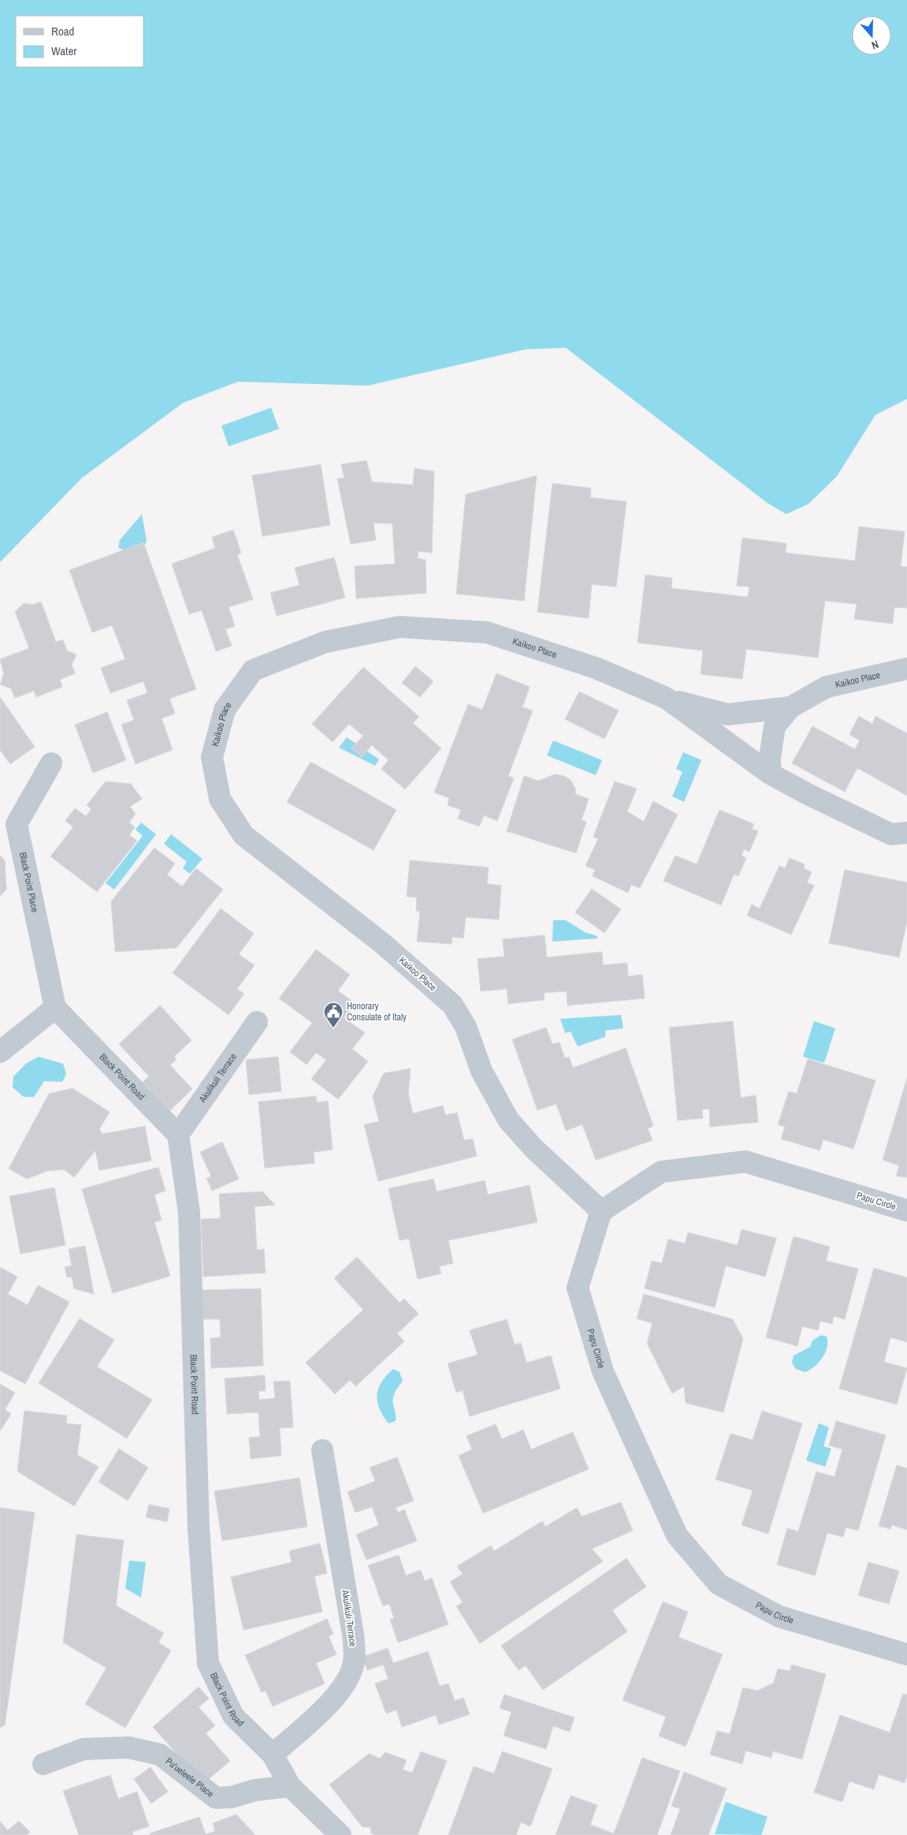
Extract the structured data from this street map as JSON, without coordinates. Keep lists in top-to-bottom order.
{
  "streets": {
    "street": [
      "Kaikoo Place",
      "Black Point Place",
      "Black Point Road",
      "Akulikuli Terrace",
      "Papu Circle",
      "Pu'ueleele Place"
    ]
  },
  "crossings": [
    ["Kaikoo Place", "Papu Circle"],
    ["Black Point Place", "Black Point Road"],
    ["Black Point Road", "Akulikuli Terrace"],
    ["Black Point Road", "Pu'ueleele Place"]
  ],
  "places": {
    "public building": ["Honorary Consulate of Italy"]
  },
  "legend": ["Road", "Water"],
  "north": "bottom"
}
